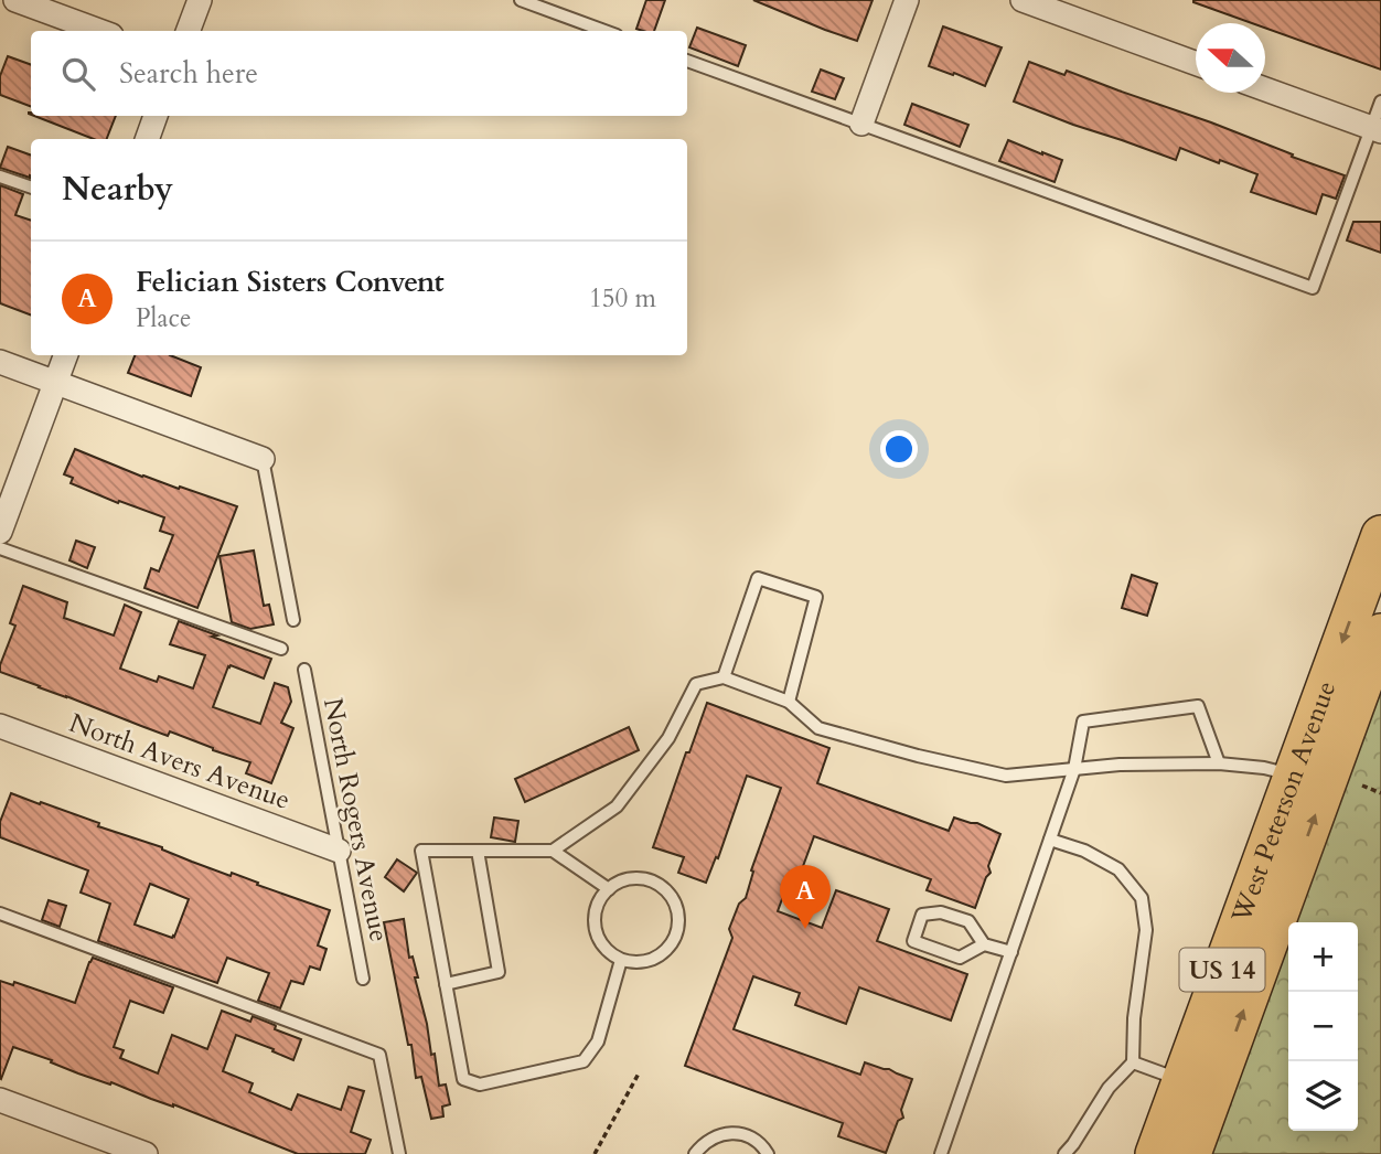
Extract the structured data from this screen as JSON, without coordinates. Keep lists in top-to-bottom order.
{
  "streets": {
    "main road": ["West Peterson Avenue", "US 14"],
    "street": ["North Avers Avenue"],
    "lane": ["North Rogers Avenue"]
  },
  "crossings": [
    ["North Avers Avenue", "North Rogers Avenue"]
  ],
  "north": "left",
  "page": {
    "search": "Search here",
    "heading": "Nearby",
    "list": [
      {
        "mark": "A",
        "name": "Felician Sisters Convent",
        "note": "Place",
        "value": "150 m"
      }
    ],
    "pins": "A",
    "map_buttons": ["+", "−"]
  }
}
